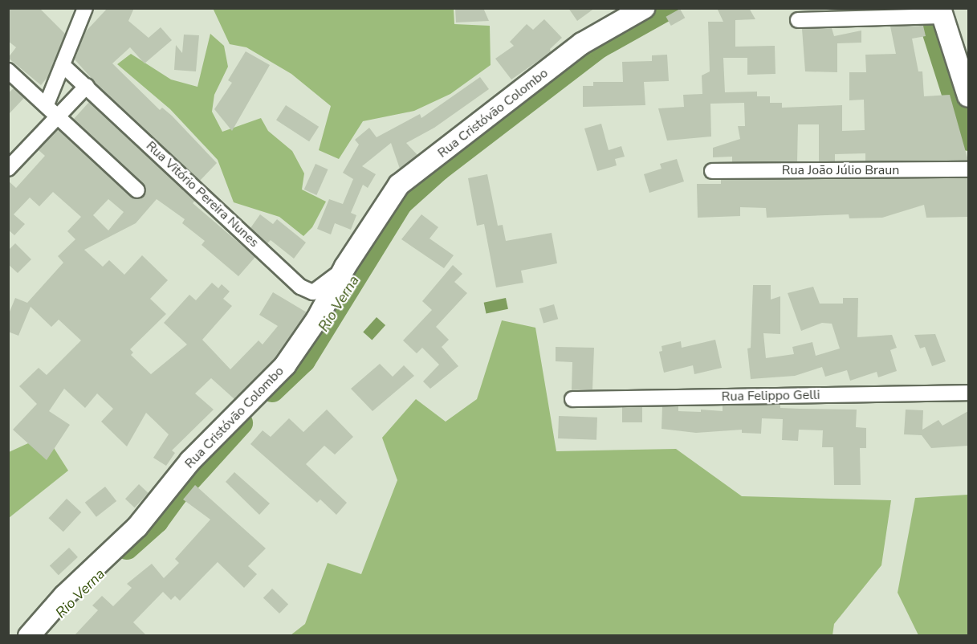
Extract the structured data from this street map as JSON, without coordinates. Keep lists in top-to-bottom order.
{
  "streets": {
    "main road": ["Rua Cristóvão Colombo"],
    "street": ["Rua João Júlio Braun", "Rua Vitório Pereira Nunes", "Rua Felippo Gelli"]
  },
  "crossings": [
    ["Rua Cristóvão Colombo", "Rua Vitório Pereira Nunes"]
  ],
  "water": ["Rio Verna"]
}
